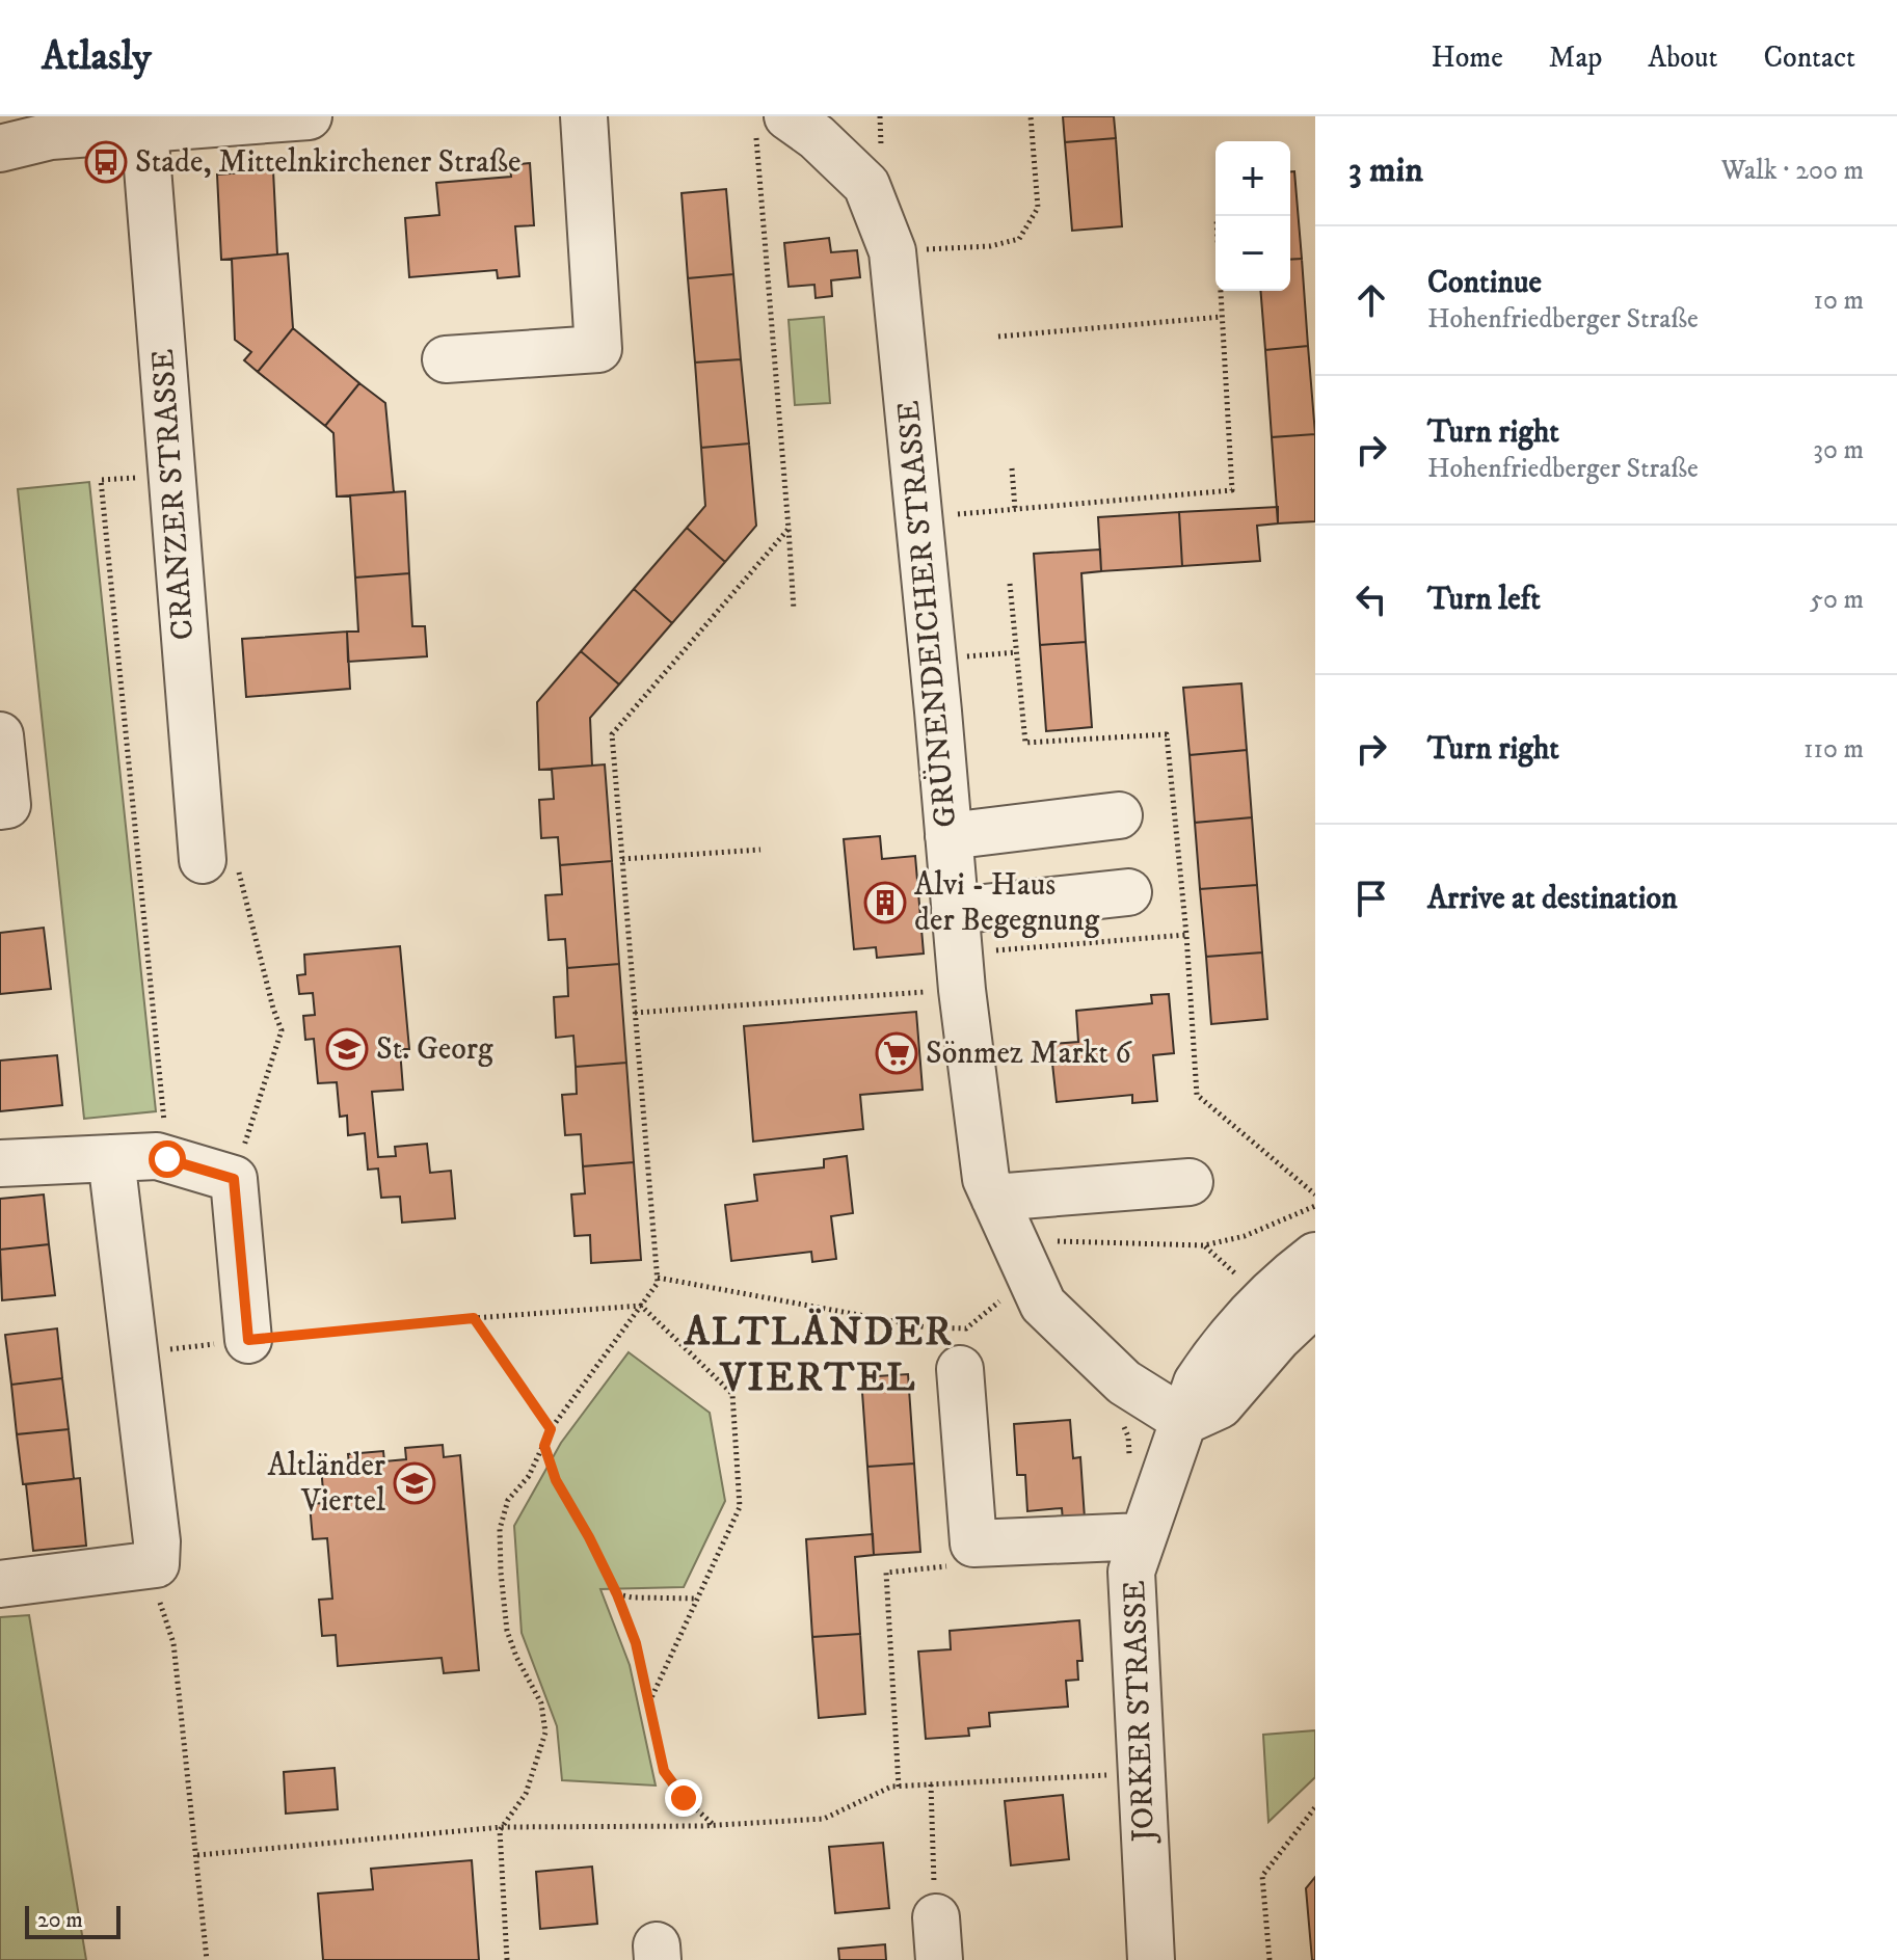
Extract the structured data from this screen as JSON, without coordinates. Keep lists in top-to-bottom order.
{
  "streets": {
    "street": ["CRANZER STRASSE", "GRÜNENDEICHER STRASSE", "JORKER STRASSE"]
  },
  "crossings": [
    ["GRÜNENDEICHER STRASSE", "JORKER STRASSE"]
  ],
  "districts": ["ALTLÄNDER VIERTEL"],
  "places": {
    "bus stop": ["Stade, Mittelnkirchener Straße"],
    "building": ["Alvi - Haus der Begegnung"],
    "school or university": ["St. Georg", "Altländer Viertel"],
    "supermarket": ["Sönmez Markt 6"]
  },
  "scale_bar": "20 m",
  "page": {
    "header": "Atlasly",
    "nav": [
      "Home",
      "Map",
      "About",
      "Contact"
    ],
    "heading": ["3 min", "Walk · 200 m"],
    "map_buttons": ["+", "−"],
    "list": [
      ["Continue", "Hohenfriedberger Straße", "10 m"],
      ["Turn right", "Hohenfriedberger Straße", "30 m"],
      ["Turn left", "50 m"],
      ["Turn right", "110 m"],
      "Arrive at destination"
    ],
    "scale": "20 m"
  }
}
